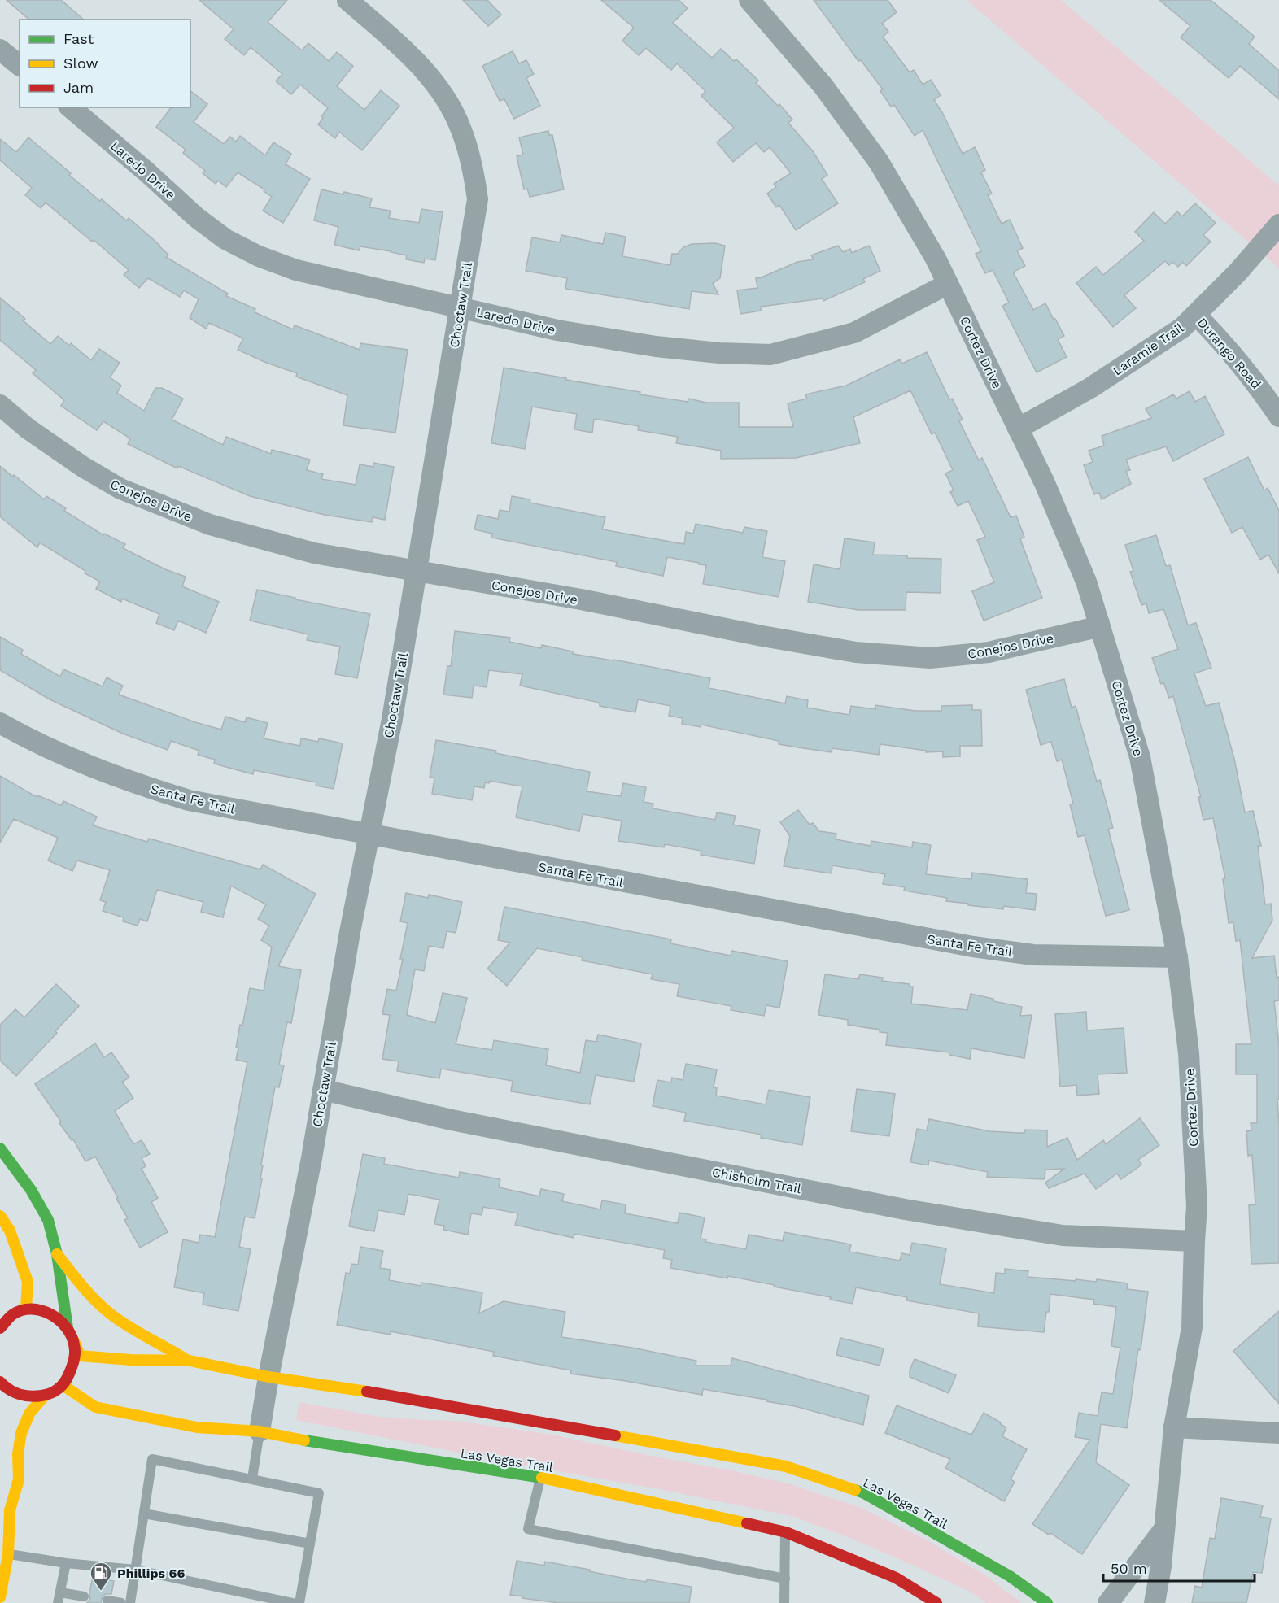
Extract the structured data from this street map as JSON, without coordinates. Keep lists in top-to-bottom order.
{
  "streets": {
    "main road": ["Las Vegas Trail"],
    "street": [
      "Laredo Drive",
      "Choctaw Trail",
      "Laramie Trail",
      "Cortez Drive",
      "Durango Road",
      "Conejos Drive",
      "Santa Fe Trail",
      "Chisholm Trail"
    ]
  },
  "crossings": [
    ["Laredo Drive", "Choctaw Trail"],
    ["Laredo Drive", "Cortez Drive"],
    ["Choctaw Trail", "Conejos Drive"],
    ["Choctaw Trail", "Santa Fe Trail"],
    ["Choctaw Trail", "Chisholm Trail"],
    ["Choctaw Trail", "Las Vegas Trail"],
    ["Laramie Trail", "Cortez Drive"],
    ["Laramie Trail", "Durango Road"],
    ["Cortez Drive", "Conejos Drive"],
    ["Cortez Drive", "Santa Fe Trail"],
    ["Cortez Drive", "Chisholm Trail"]
  ],
  "places": {
    "fuel station": ["Phillips 66"]
  },
  "legend": ["Fast", "Slow", "Jam"],
  "scale_bar": "50 m"
}
